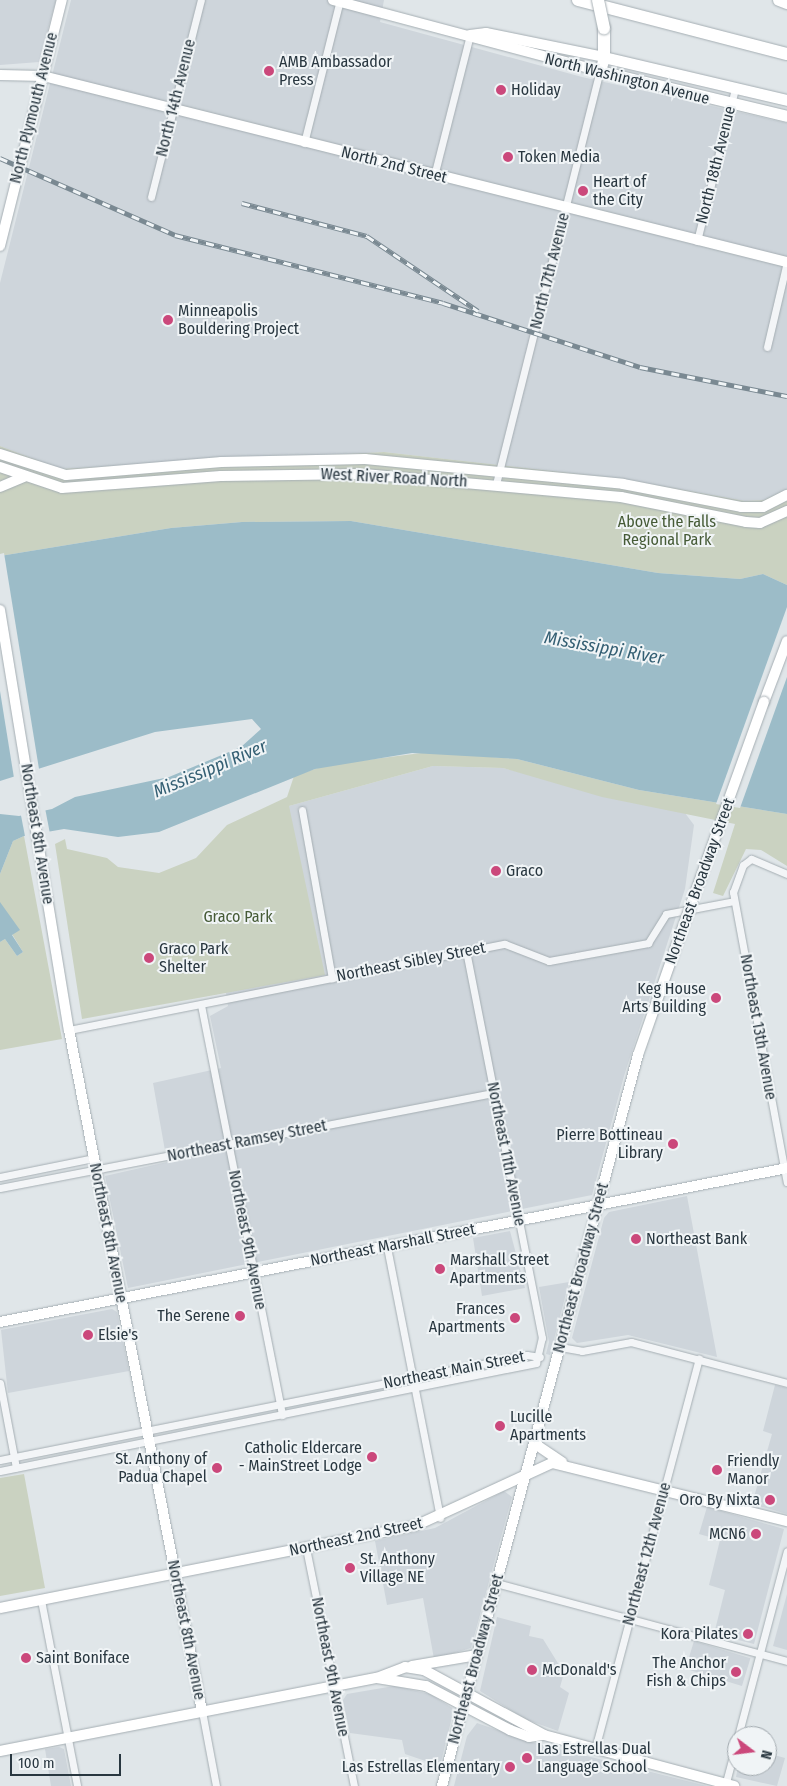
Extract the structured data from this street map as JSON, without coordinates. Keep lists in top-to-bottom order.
{
  "streets": {
    "main road": [
      "North Washington Avenue",
      "North Plymouth Avenue",
      "North 2nd Street",
      "North 17th Avenue",
      "West River Road North",
      "Northeast 8th Avenue",
      "Northeast Broadway Street",
      "Northeast Marshall Street",
      "Northeast 2nd Street"
    ],
    "street": [
      "North 14th Avenue",
      "North 18th Avenue",
      "Northeast Sibley Street",
      "Northeast 13th Avenue",
      "Northeast Ramsey Street",
      "Northeast 11th Avenue",
      "Northeast 9th Avenue",
      "Northeast Main Street",
      "Northeast 12th Avenue"
    ]
  },
  "crossings": [
    ["North Washington Avenue", "North 18th Avenue"],
    ["North Washington Avenue", "North 17th Avenue"],
    ["North 14th Avenue", "North 2nd Street"],
    ["North Plymouth Avenue", "North 2nd Street"],
    ["North 2nd Street", "North 18th Avenue"],
    ["North 2nd Street", "North 17th Avenue"],
    ["North 17th Avenue", "West River Road North"],
    ["Northeast 8th Avenue", "Northeast Sibley Street"],
    ["Northeast 8th Avenue", "Northeast Ramsey Street"],
    ["Northeast 8th Avenue", "Northeast Marshall Street"],
    ["Northeast 8th Avenue", "Northeast Main Street"],
    ["Northeast 8th Avenue", "Northeast 2nd Street"],
    ["Northeast Broadway Street", "Northeast Marshall Street"],
    ["Northeast Broadway Street", "Northeast 2nd Street"],
    ["Northeast Sibley Street", "Northeast 13th Avenue"],
    ["Northeast Sibley Street", "Northeast 11th Avenue"],
    ["Northeast Sibley Street", "Northeast 9th Avenue"],
    ["Northeast 13th Avenue", "Northeast Marshall Street"],
    ["Northeast Ramsey Street", "Northeast 11th Avenue"],
    ["Northeast Ramsey Street", "Northeast 9th Avenue"],
    ["Northeast 11th Avenue", "Northeast Marshall Street"],
    ["Northeast 11th Avenue", "Northeast Main Street"],
    ["Northeast 9th Avenue", "Northeast Marshall Street"],
    ["Northeast 9th Avenue", "Northeast Main Street"],
    ["Northeast 9th Avenue", "Northeast 2nd Street"],
    ["Northeast 2nd Street", "Northeast 12th Avenue"]
  ],
  "water": ["Mississippi River"],
  "parks": ["Above the Falls Regional Park", "Graco Park"],
  "places": [
    "AMB Ambassador Press",
    "Holiday",
    "Token Media",
    "Heart of the City",
    "Minneapolis Bouldering Project",
    "Graco",
    "Graco Park Shelter",
    "Keg House Arts Building",
    "Pierre Bottineau Library",
    "Northeast Bank",
    "Marshall Street Apartments",
    "The Serene",
    "Frances Apartments",
    "Elsie's",
    "Lucille Apartments",
    "Catholic Eldercare - MainStreet Lodge",
    "St. Anthony of Padua Chapel",
    "Friendly Manor",
    "Oro By Nixta",
    "MCN6",
    "St. Anthony Village NE",
    "Kora Pilates",
    "Saint Boniface",
    "McDonald's",
    "The Anchor Fish & Chips",
    "Las Estrellas Dual Language School",
    "Las Estrellas Elementary"
  ],
  "scale_bar": "100 m",
  "north": "right"
}
